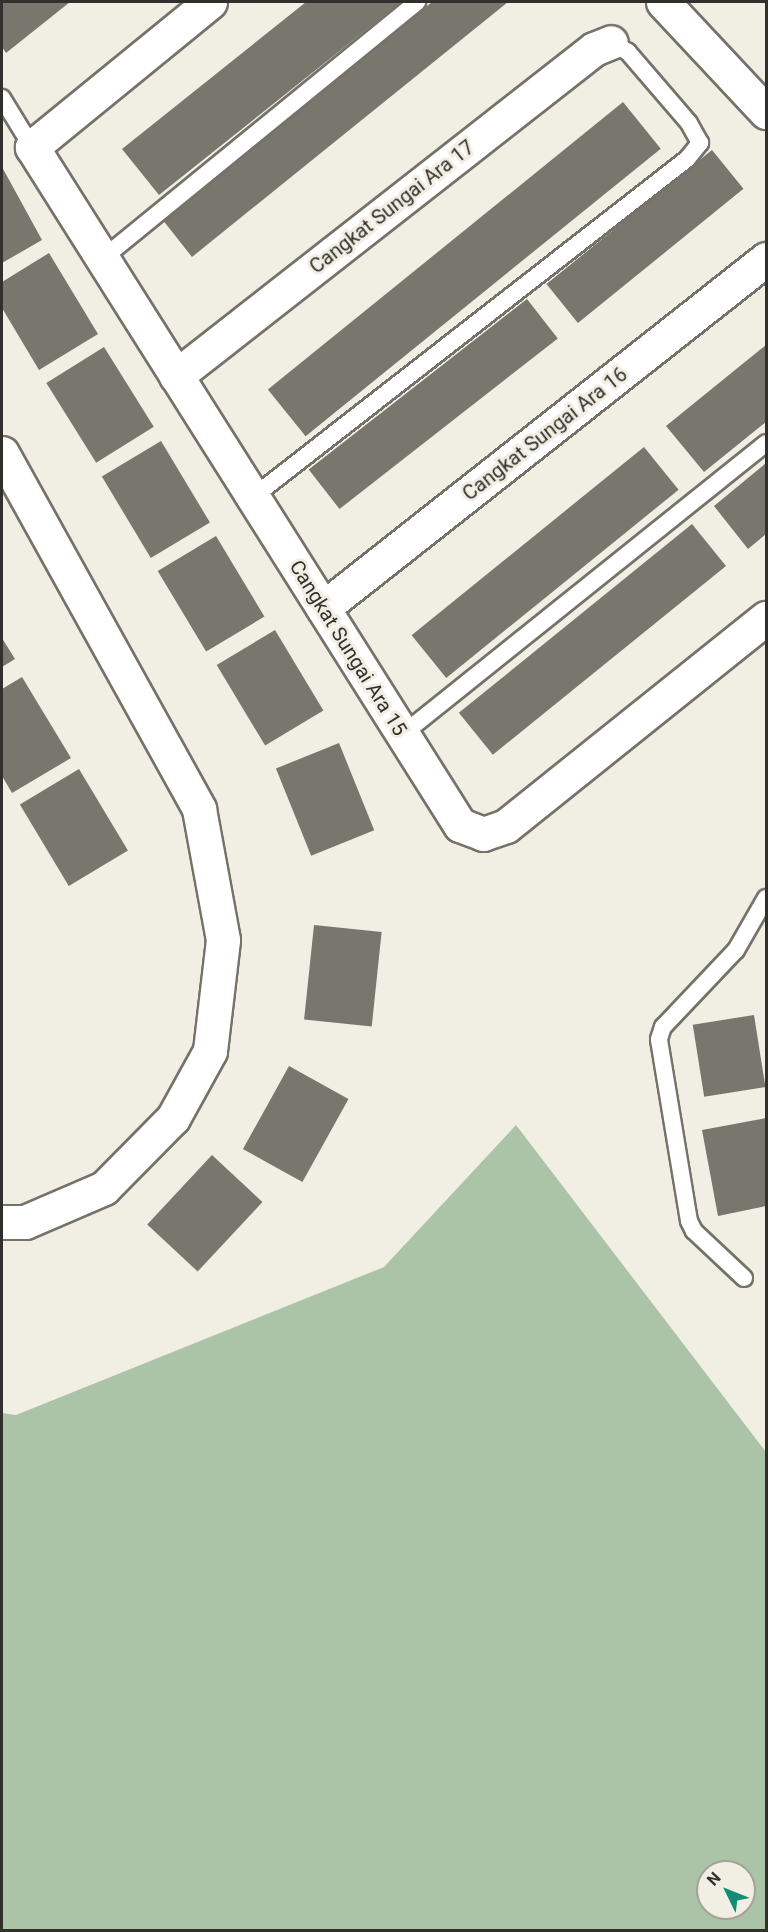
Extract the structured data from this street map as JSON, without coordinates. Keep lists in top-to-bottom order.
{
  "streets": {
    "street": ["Cangkat Sungai Ara 17", "Cangkat Sungai Ara 16", "Cangkat Sungai Ara 15"]
  },
  "crossings": [
    ["Cangkat Sungai Ara 17", "Cangkat Sungai Ara 15"],
    ["Cangkat Sungai Ara 16", "Cangkat Sungai Ara 15"]
  ],
  "north": "top left"
}
